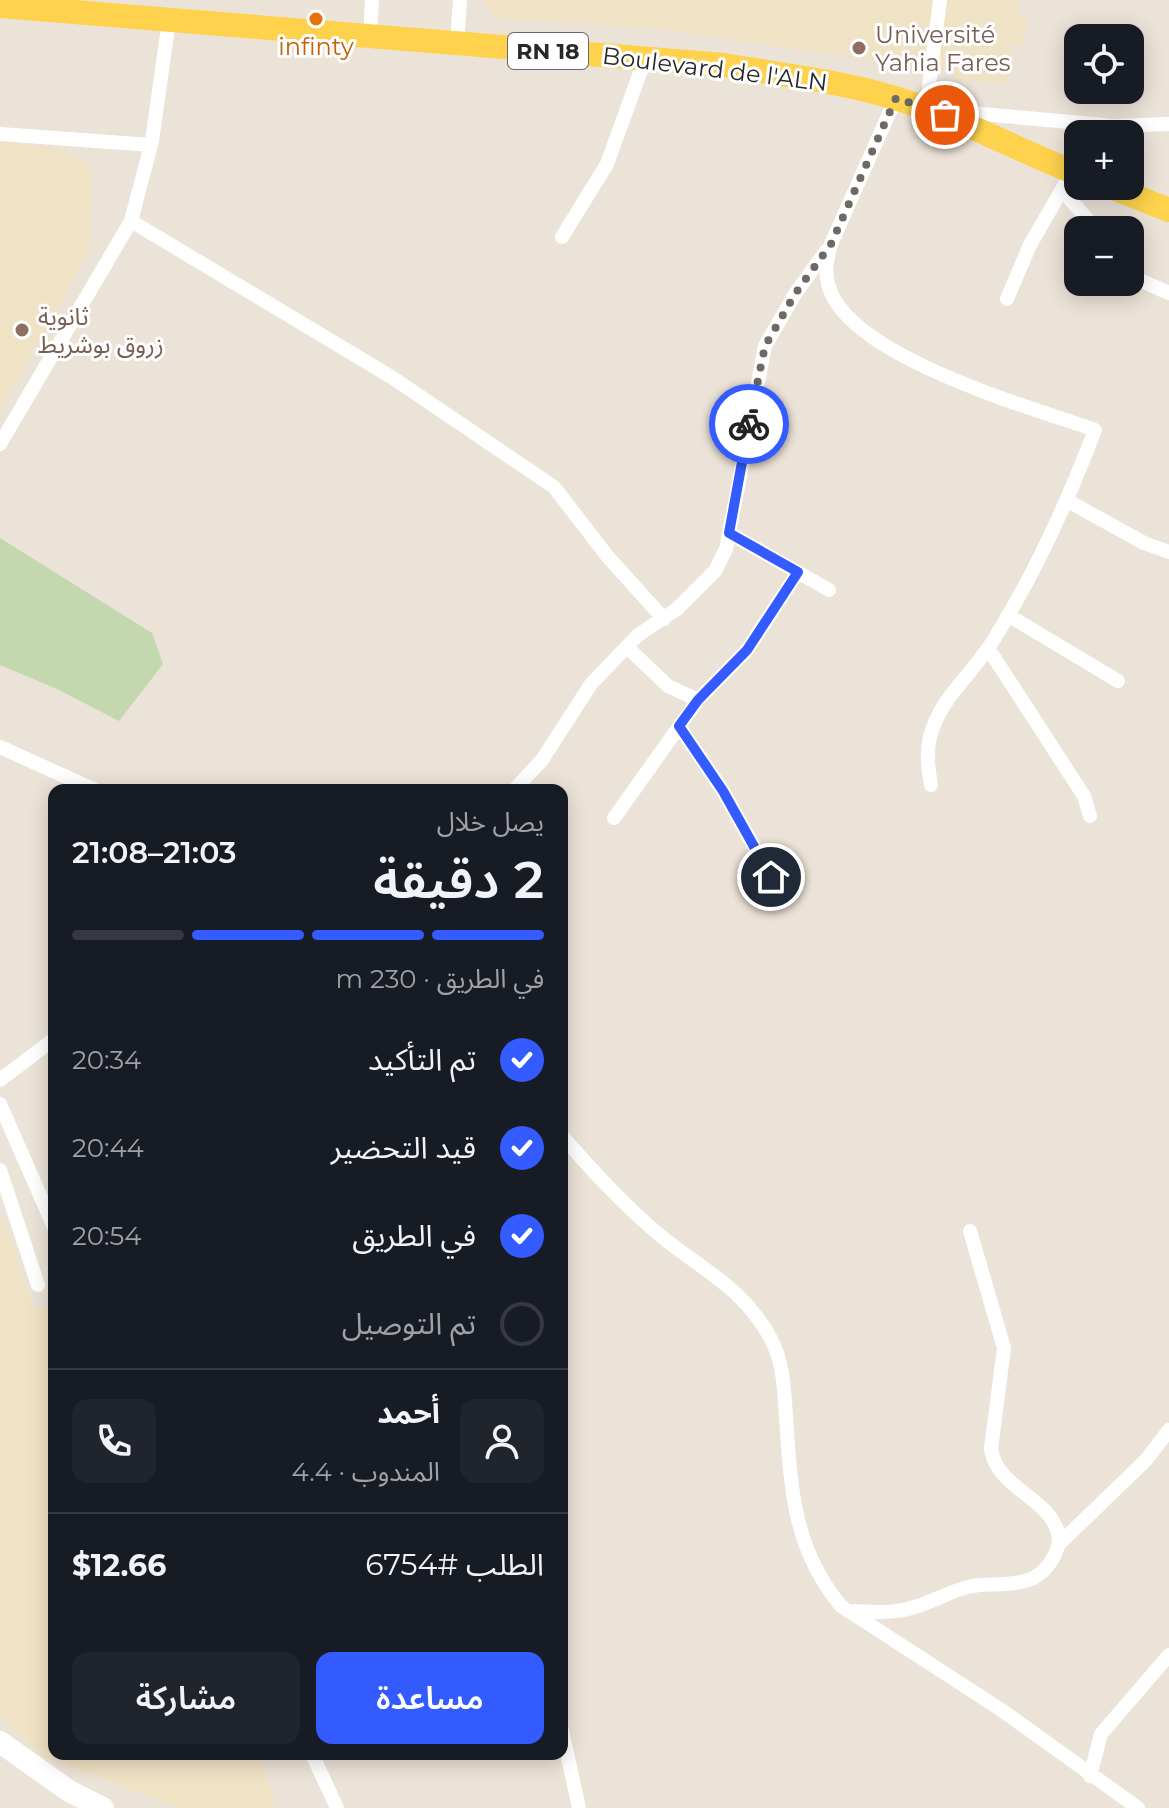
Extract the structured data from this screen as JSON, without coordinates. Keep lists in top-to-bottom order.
{
  "streets": {
    "main road": ["RN 18", "Boulevard de l'ALN"]
  },
  "places": ["infinty", "Université Yahia Fares", "ثانوية زروق بوشريط"],
  "page": {
    "map_buttons": ["+", "−"],
    "heading": ["2 دقيقة", "يصل خلال", "21:03–21:08"],
    "panel": [
      "أحمد",
      "المندوب · 4.4",
      "الطلب #6754",
      "$12.66"
    ],
    "bar": "في الطريق · 230 m",
    "list": [
      ["تم التأكيد", "20:34"],
      ["قيد التحضير", "20:44"],
      ["في الطريق", "20:54"],
      "تم التوصيل"
    ],
    "buttons": ["مساعدة", "مشاركة"]
  }
}
